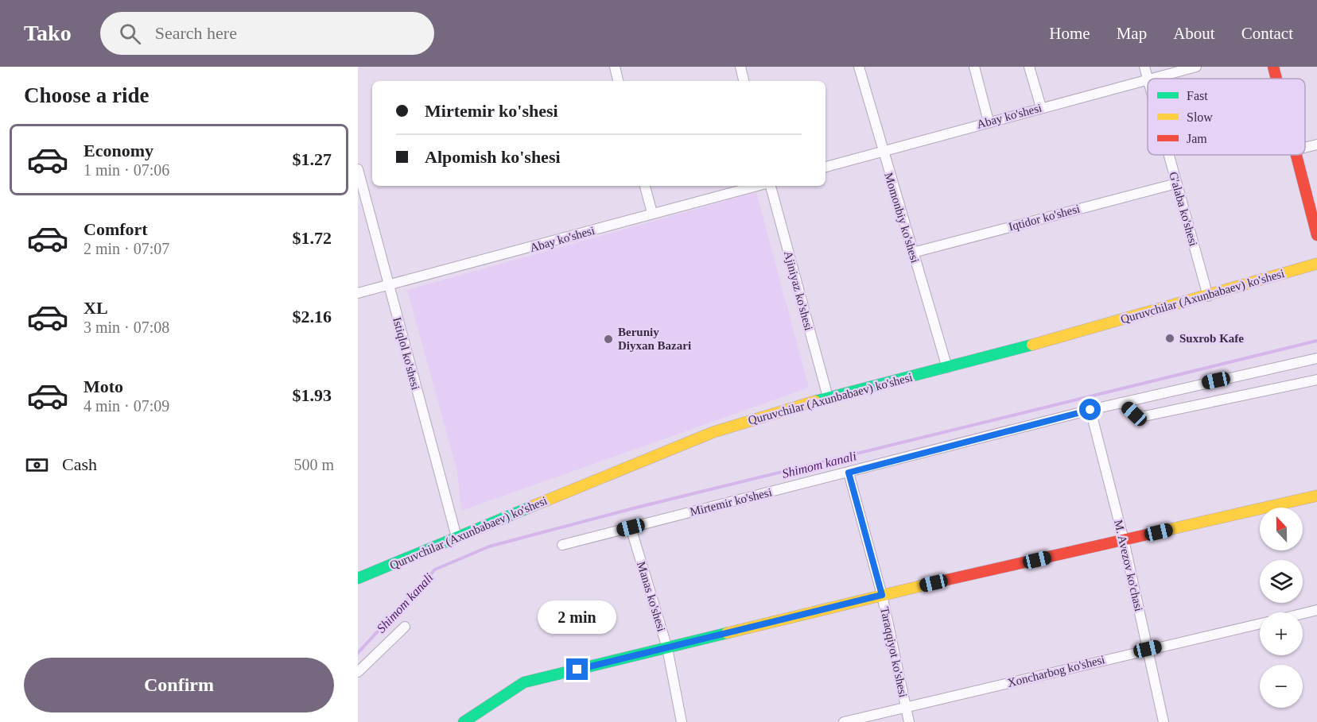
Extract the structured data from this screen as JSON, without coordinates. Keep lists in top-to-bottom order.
{
  "streets": {
    "street": [
      "Abay ko'shesi",
      "G'alaba ko'shesi",
      "Momonbiy ko'shesi",
      "Iqtidor ko'shesi",
      "Ajiniyaz ko'shesi",
      "Quruvchilar (Axunbabaev) ko'shesi",
      "Istiqlol ko'shesi",
      "Mirtemir ko'shesi",
      "M. Avezov ko'chasi",
      "Manas ko'shesi",
      "Taraqqiyot ko'shesi",
      "Xoncharbog ko'shesi"
    ]
  },
  "crossings": [
    ["Abay ko'shesi", "G'alaba ko'shesi"],
    ["Abay ko'shesi", "Momonbiy ko'shesi"],
    ["Abay ko'shesi", "Istiqlol ko'shesi"],
    ["G'alaba ko'shesi", "Iqtidor ko'shesi"],
    ["G'alaba ko'shesi", "Quruvchilar (Axunbabaev) ko'shesi"],
    ["Momonbiy ko'shesi", "Iqtidor ko'shesi"],
    ["Momonbiy ko'shesi", "Quruvchilar (Axunbabaev) ko'shesi"],
    ["Ajiniyaz ko'shesi", "Quruvchilar (Axunbabaev) ko'shesi"],
    ["Quruvchilar (Axunbabaev) ko'shesi", "Istiqlol ko'shesi"],
    ["Mirtemir ko'shesi", "M. Avezov ko'chasi"],
    ["Mirtemir ko'shesi", "Manas ko'shesi"],
    ["Mirtemir ko'shesi", "Taraqqiyot ko'shesi"],
    ["M. Avezov ko'chasi", "Xoncharbog ko'shesi"],
    ["Taraqqiyot ko'shesi", "Xoncharbog ko'shesi"]
  ],
  "water": ["Shimom kanali"],
  "places": ["Suxrob Kafe", "Beruniy Diyxan Bazari"],
  "legend": ["Fast", "Slow", "Jam"],
  "north": "top",
  "page": {
    "header": "Tako",
    "search": "Search here",
    "nav": [
      "Home",
      "Map",
      "About",
      "Contact"
    ],
    "heading": "Choose a ride",
    "banner": ["Mirtemir ko'shesi", "Alpomish ko'shesi"],
    "list": [
      {
        "name": "Economy",
        "note": "1 min · 07:06",
        "value": "$1.27"
      },
      {
        "name": "Comfort",
        "note": "2 min · 07:07",
        "value": "$1.72"
      },
      {
        "name": "XL",
        "note": "3 min · 07:08",
        "value": "$2.16"
      },
      {
        "name": "Moto",
        "note": "4 min · 07:09",
        "value": "$1.93"
      }
    ],
    "pay": ["Cash", "500 m"],
    "map_buttons": ["+", "−"],
    "bubble": "2 min",
    "buttons": "Confirm"
  }
}
